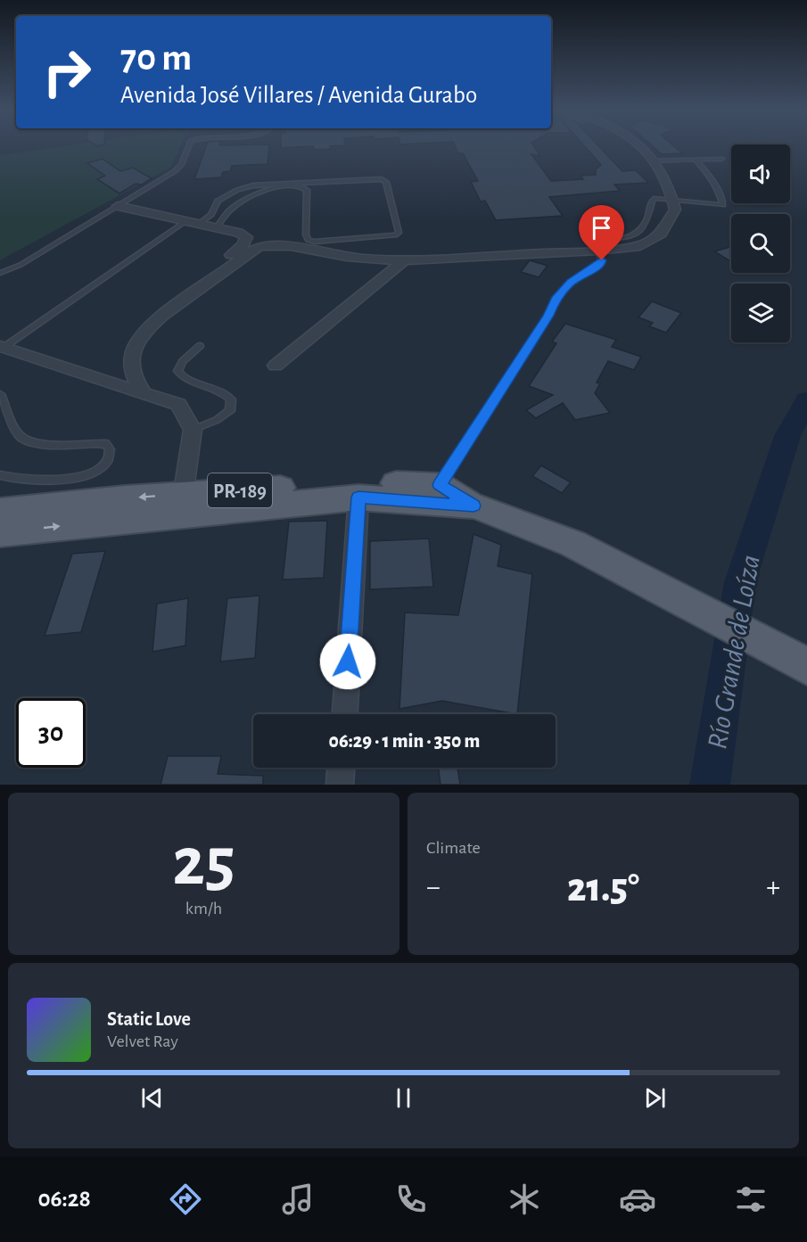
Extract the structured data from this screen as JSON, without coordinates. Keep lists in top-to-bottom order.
{
  "streets": {
    "main road": ["PR-189"]
  },
  "water": ["Río Grande de Loíza"],
  "page": {
    "turn": ["70 m", "Avenida José Villares / Avenida Gurabo"],
    "limit": "30",
    "trip": "06:29 · 1 min · 350 m",
    "tile": [
      ["25", "km/h"],
      "Climate"
    ],
    "heat": ["−", "21.5°", "+"],
    "song": ["Static Love", "Velvet Ray"],
    "tabs": "06:28"
  }
}
